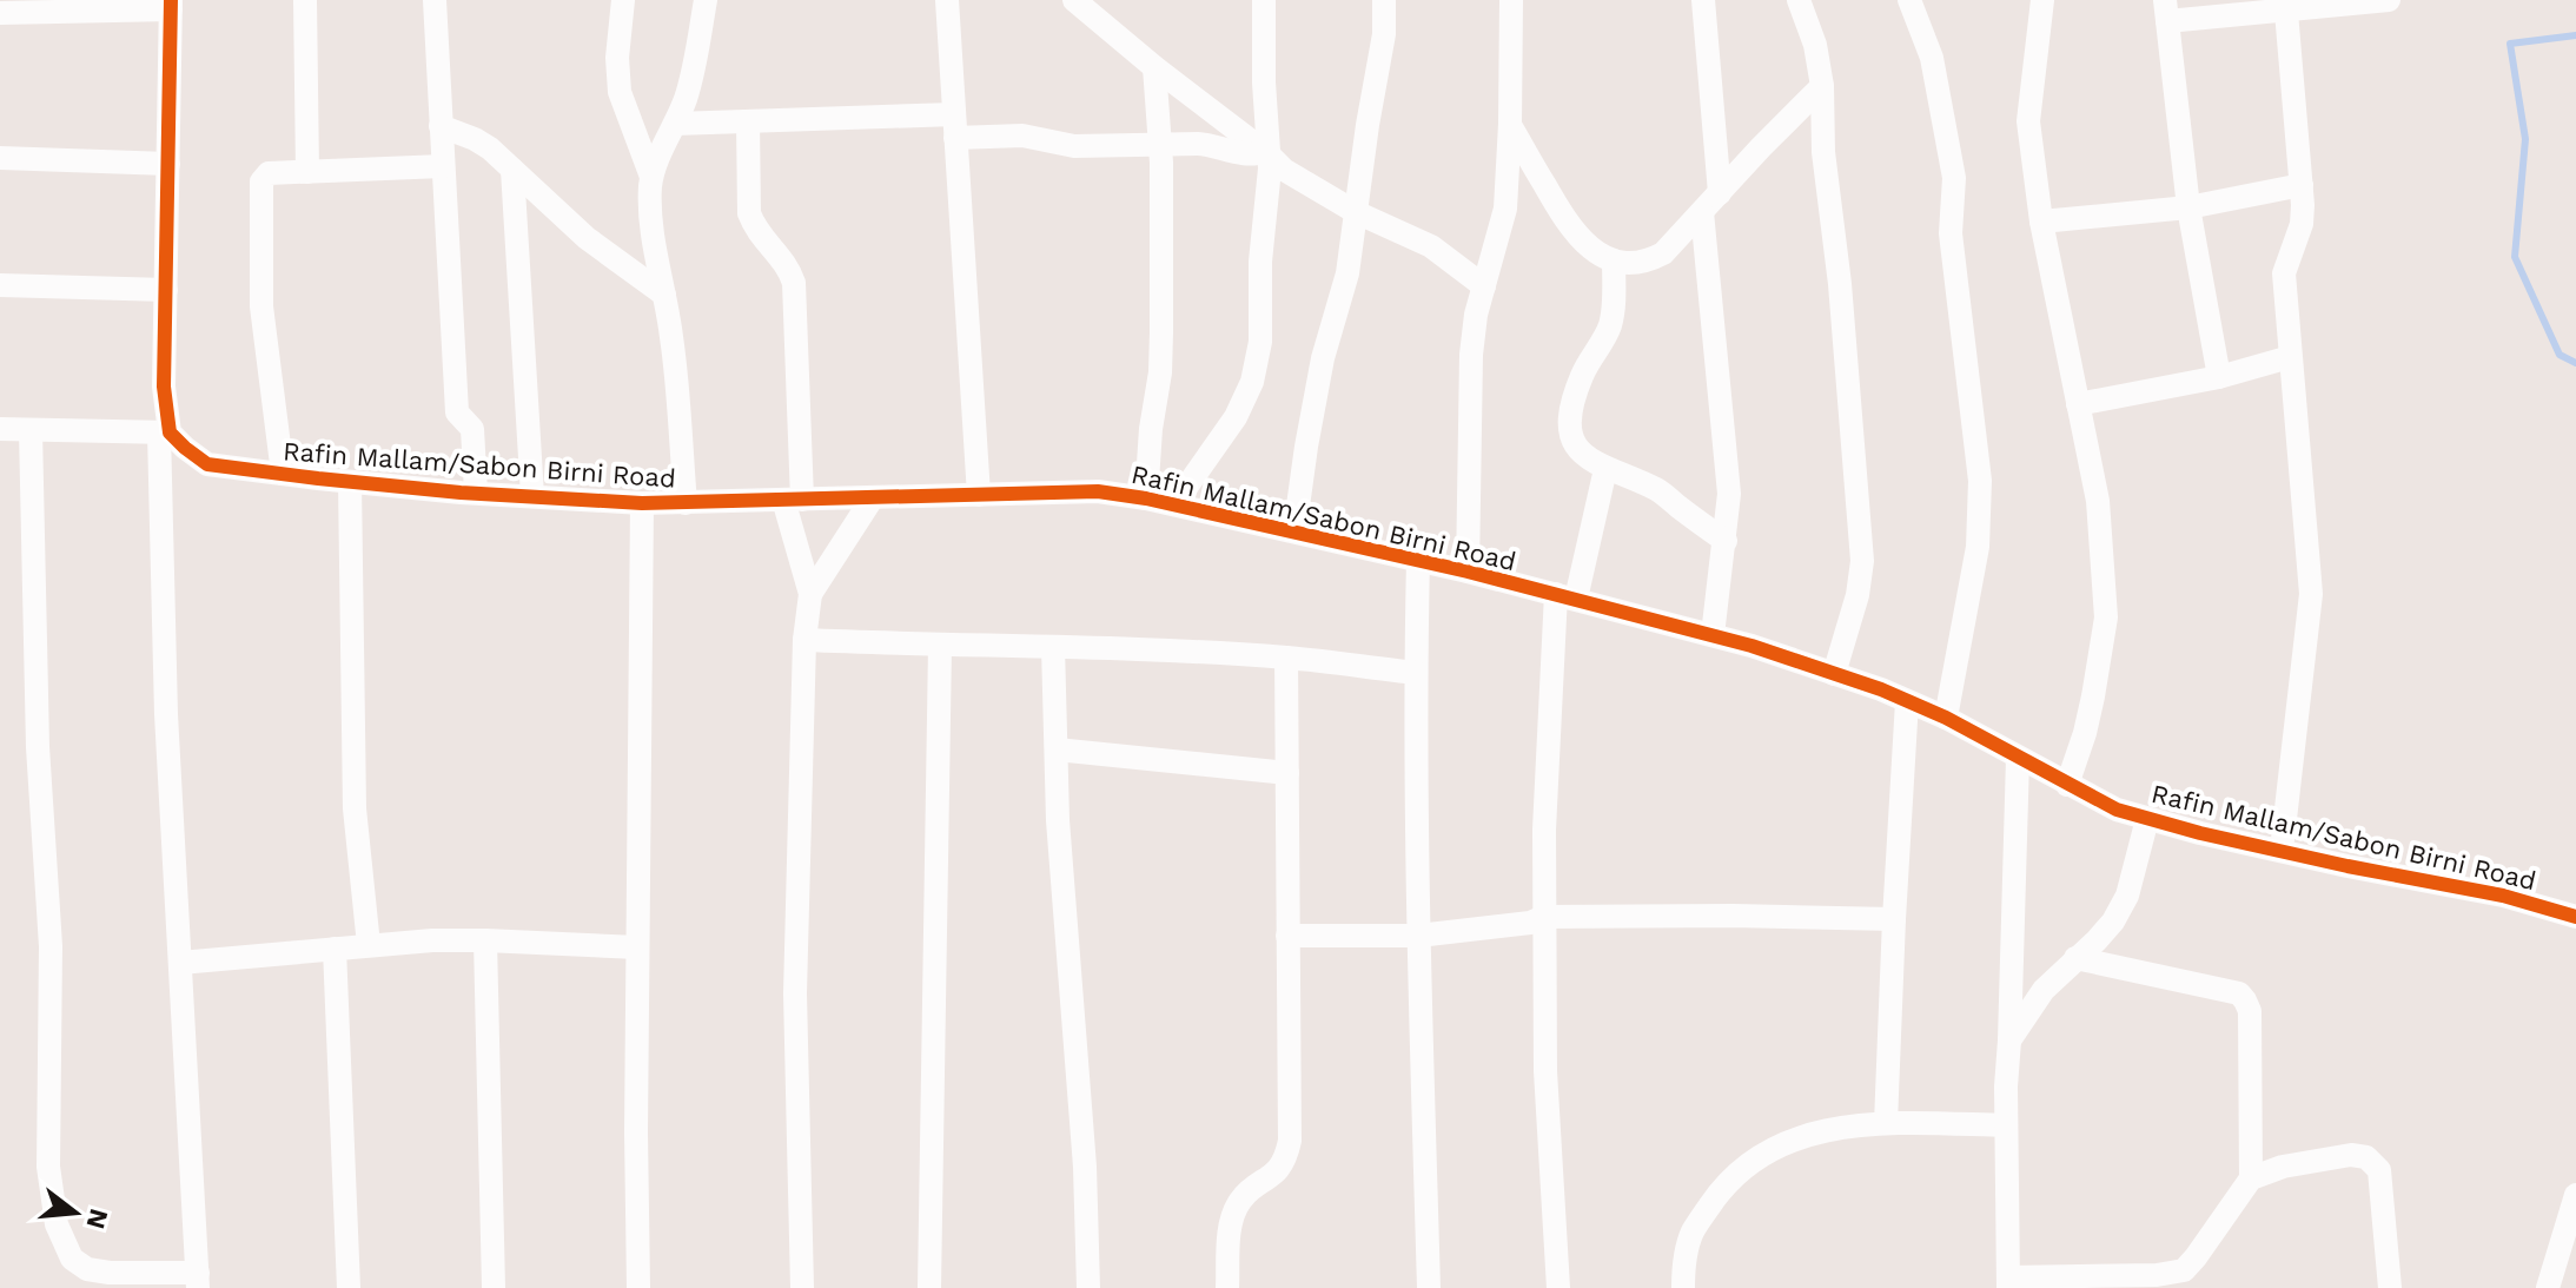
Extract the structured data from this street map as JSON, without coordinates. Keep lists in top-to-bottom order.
{
  "streets": {
    "street": ["Rafin Mallam/Sabon Birni Road"]
  },
  "north": "right"
}
